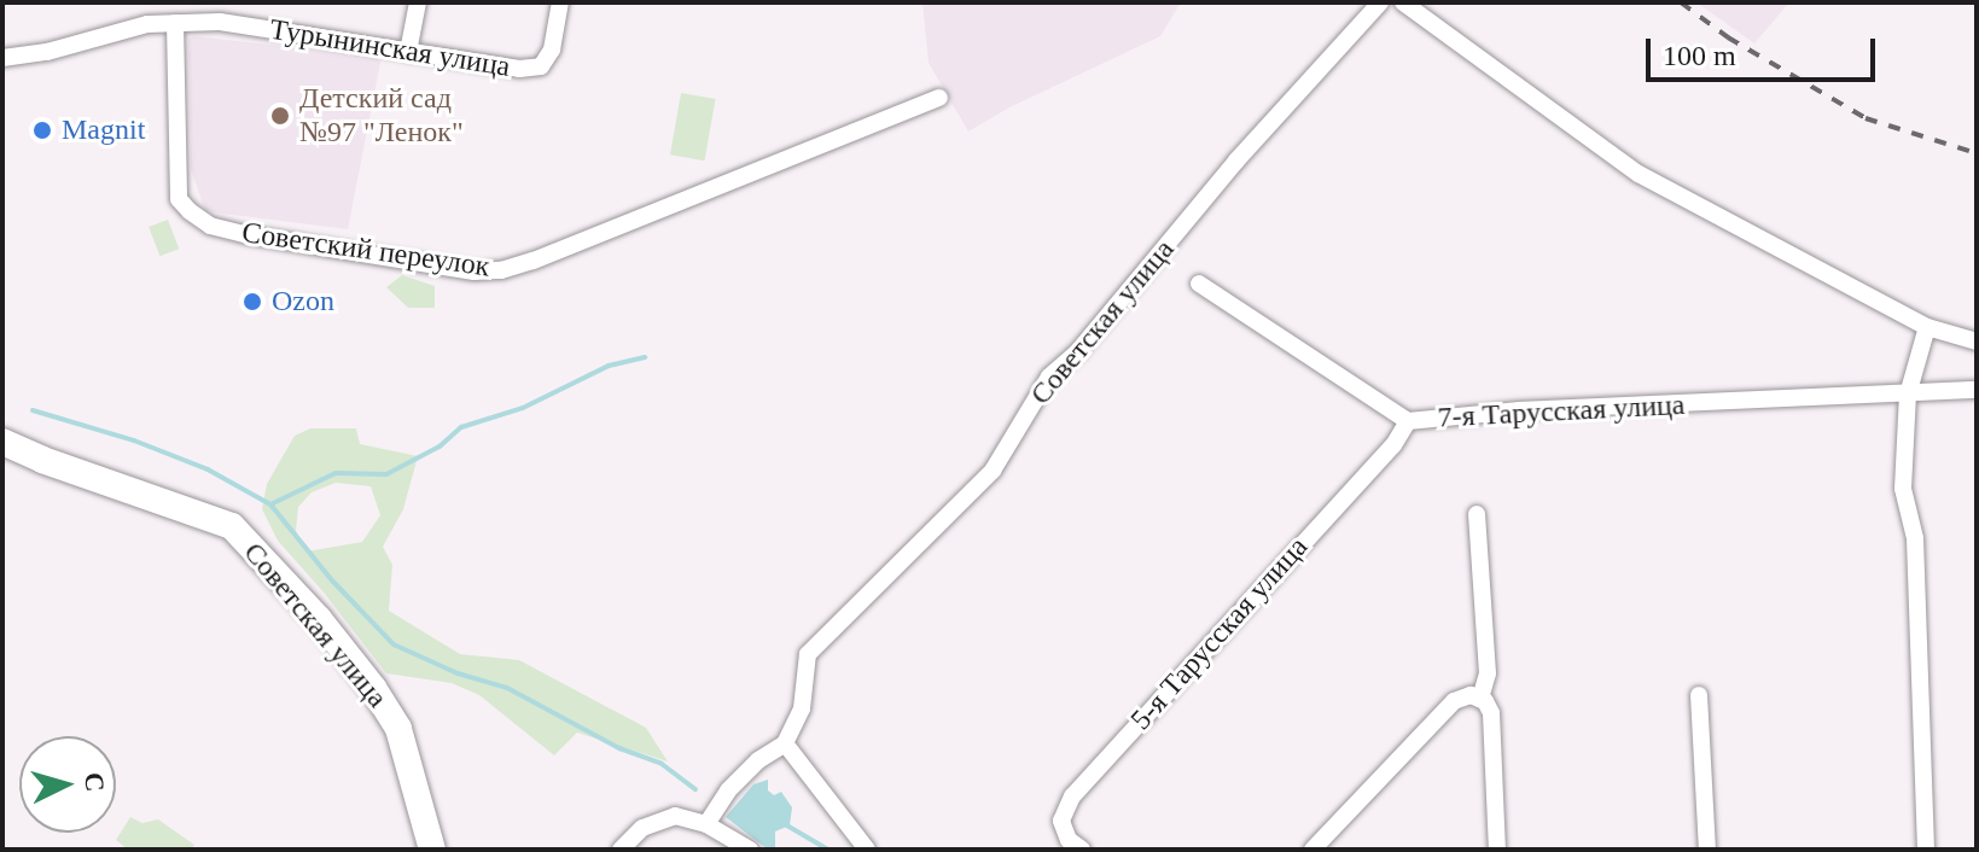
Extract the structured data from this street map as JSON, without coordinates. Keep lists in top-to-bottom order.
{
  "streets": {
    "main road": ["Советская улица"],
    "street": [
      "Турынинская улица",
      "Советский переулок",
      "7-я Тарусская улица",
      "5-я Тарусская улица"
    ]
  },
  "crossings": [
    ["Турынинская улица", "Советский переулок"],
    ["7-я Тарусская улица", "5-я Тарусская улица"]
  ],
  "places": ["Детский сад №97 \"Ленок\"", "Magnit", "Ozon"],
  "scale_bar": "100 m",
  "north": "right"
}
